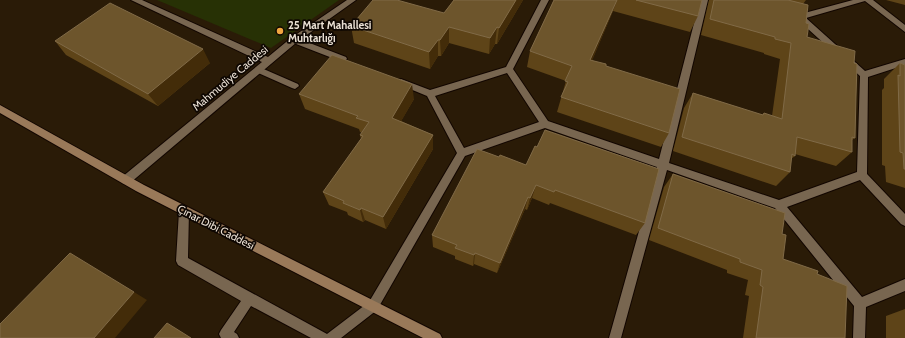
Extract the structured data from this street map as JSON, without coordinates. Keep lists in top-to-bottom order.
{
  "streets": {
    "main road": ["Çınar Dibi Caddesi"],
    "street": ["Mahmudiye Caddesi"]
  },
  "crossings": [
    ["Mahmudiye Caddesi", "Çınar Dibi Caddesi"]
  ],
  "places": ["25 Mart Mahallesi Muhtarlığı"]
}
